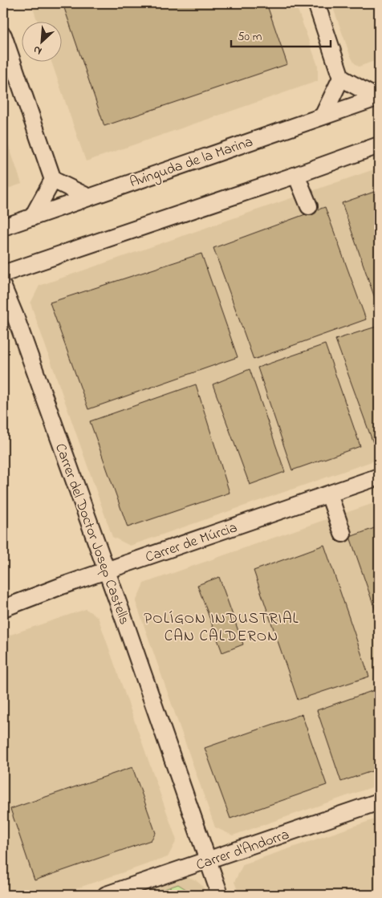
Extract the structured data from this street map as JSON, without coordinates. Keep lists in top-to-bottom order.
{
  "streets": {
    "street": [
      "Avinguda de la Marina",
      "Carrer del Doctor Josep Castells",
      "Carrer de Múrcia",
      "Carrer d'Andorra"
    ]
  },
  "crossings": [
    ["Carrer del Doctor Josep Castells", "Carrer de Múrcia"],
    ["Carrer del Doctor Josep Castells", "Carrer d'Andorra"]
  ],
  "districts": ["POLÍGON INDUSTRIAL CAN CALDERON"],
  "scale_bar": "50 m",
  "north": "bottom left"
}
